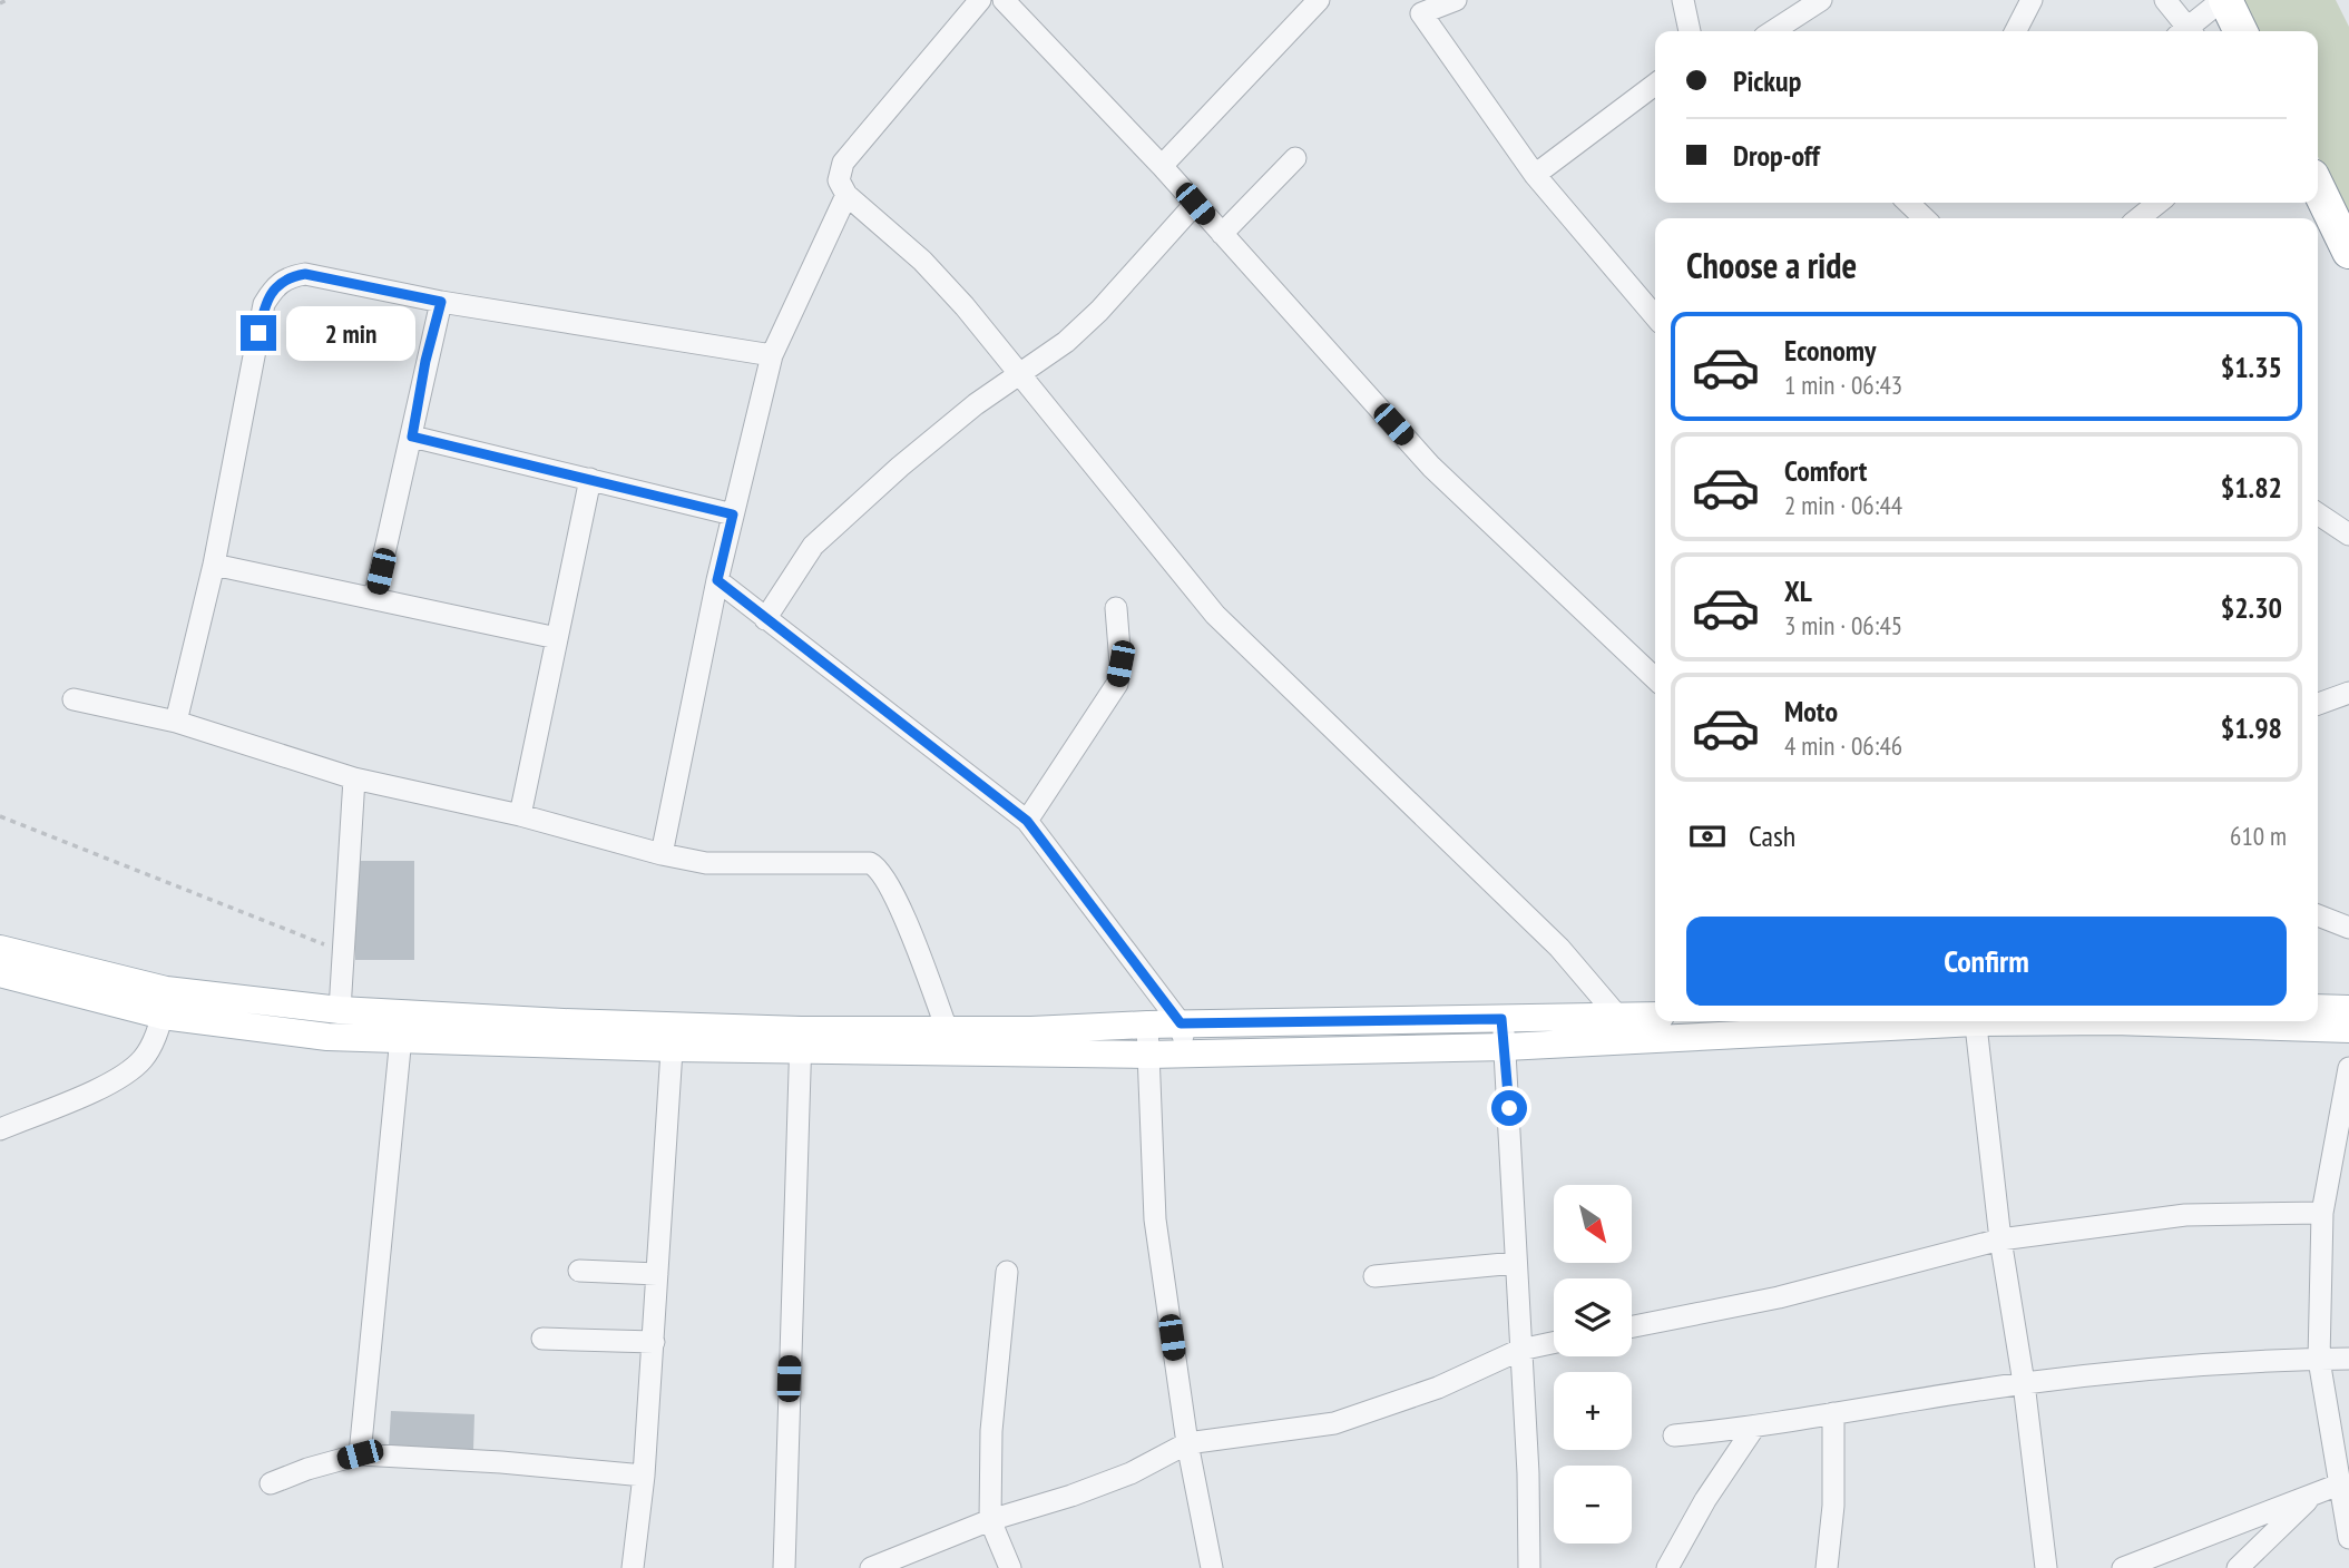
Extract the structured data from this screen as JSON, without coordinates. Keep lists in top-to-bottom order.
{
  "north": "bottom right",
  "page": {
    "banner": ["Pickup", "Drop-off"],
    "heading": "Choose a ride",
    "bubble": "2 min",
    "list": [
      {
        "name": "Economy",
        "note": "1 min · 06:43",
        "value": "$1.35"
      },
      {
        "name": "Comfort",
        "note": "2 min · 06:44",
        "value": "$1.82"
      },
      {
        "name": "XL",
        "note": "3 min · 06:45",
        "value": "$2.30"
      },
      {
        "name": "Moto",
        "note": "4 min · 06:46",
        "value": "$1.98"
      }
    ],
    "pay": ["Cash", "610 m"],
    "buttons": "Confirm",
    "map_buttons": ["+", "−"]
  }
}
